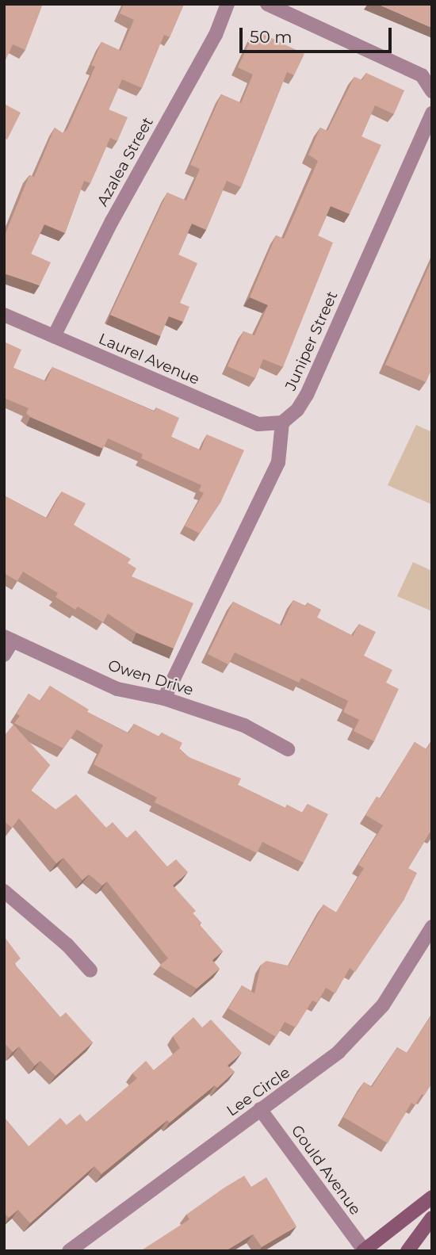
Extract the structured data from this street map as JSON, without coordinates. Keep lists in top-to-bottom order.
{
  "streets": {
    "street": [
      "Azalea Street",
      "Juniper Street",
      "Laurel Avenue",
      "Owen Drive",
      "Lee Circle",
      "Gould Avenue"
    ]
  },
  "crossings": [
    ["Azalea Street", "Laurel Avenue"],
    ["Juniper Street", "Laurel Avenue"],
    ["Lee Circle", "Gould Avenue"]
  ],
  "scale_bar": "50 m"
}
